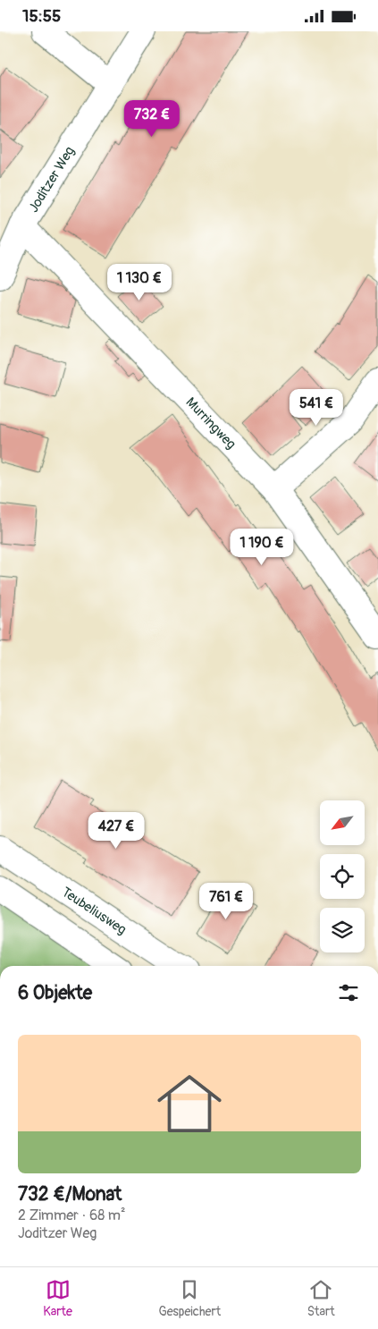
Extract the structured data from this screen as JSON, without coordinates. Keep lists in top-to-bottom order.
{
  "streets": {
    "street": ["Joditzer Weg", "Murringweg", "Teubeliusweg"]
  },
  "crossings": [
    ["Joditzer Weg", "Murringweg"]
  ],
  "north": "bottom left",
  "page": {
    "status": "15:55",
    "price": [
      "732 €",
      "1 130 €",
      "541 €",
      "1 190 €",
      "427 €",
      "761 €"
    ],
    "heading": "6 Objekte",
    "list": [
      {
        "name": "732 €/Monat",
        "note": "2 Zimmer · 68 m² · Joditzer Weg"
      }
    ],
    "tabs": ["Karte", "Gespeichert", "Start"]
  }
}
